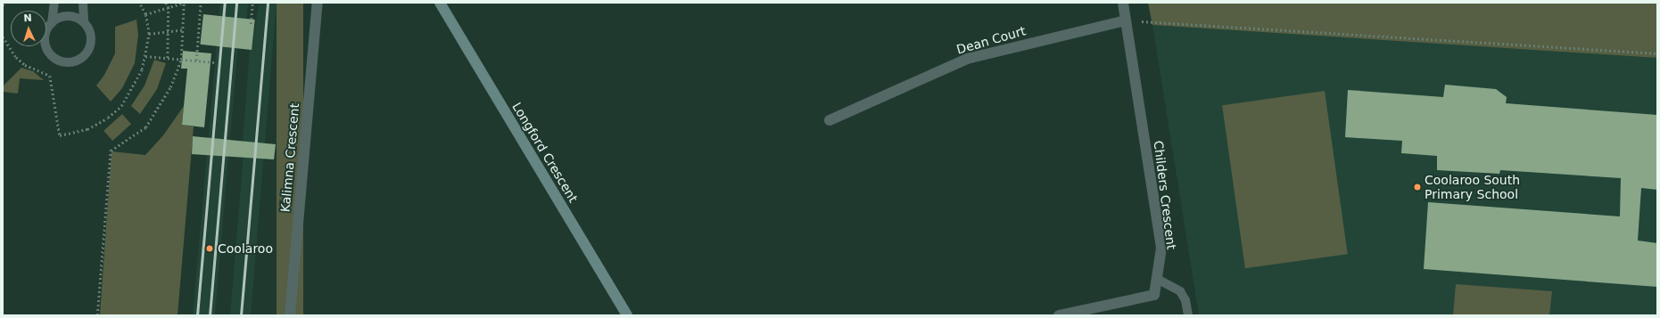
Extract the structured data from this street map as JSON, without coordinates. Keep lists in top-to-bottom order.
{
  "streets": {
    "street": [
      "Dean Court",
      "Longford Crescent",
      "Kalimna Crescent",
      "Childers Crescent"
    ]
  },
  "crossings": [
    ["Dean Court", "Childers Crescent"]
  ],
  "places": ["Coolaroo South Primary School", "Coolaroo"],
  "north": "top"
}
